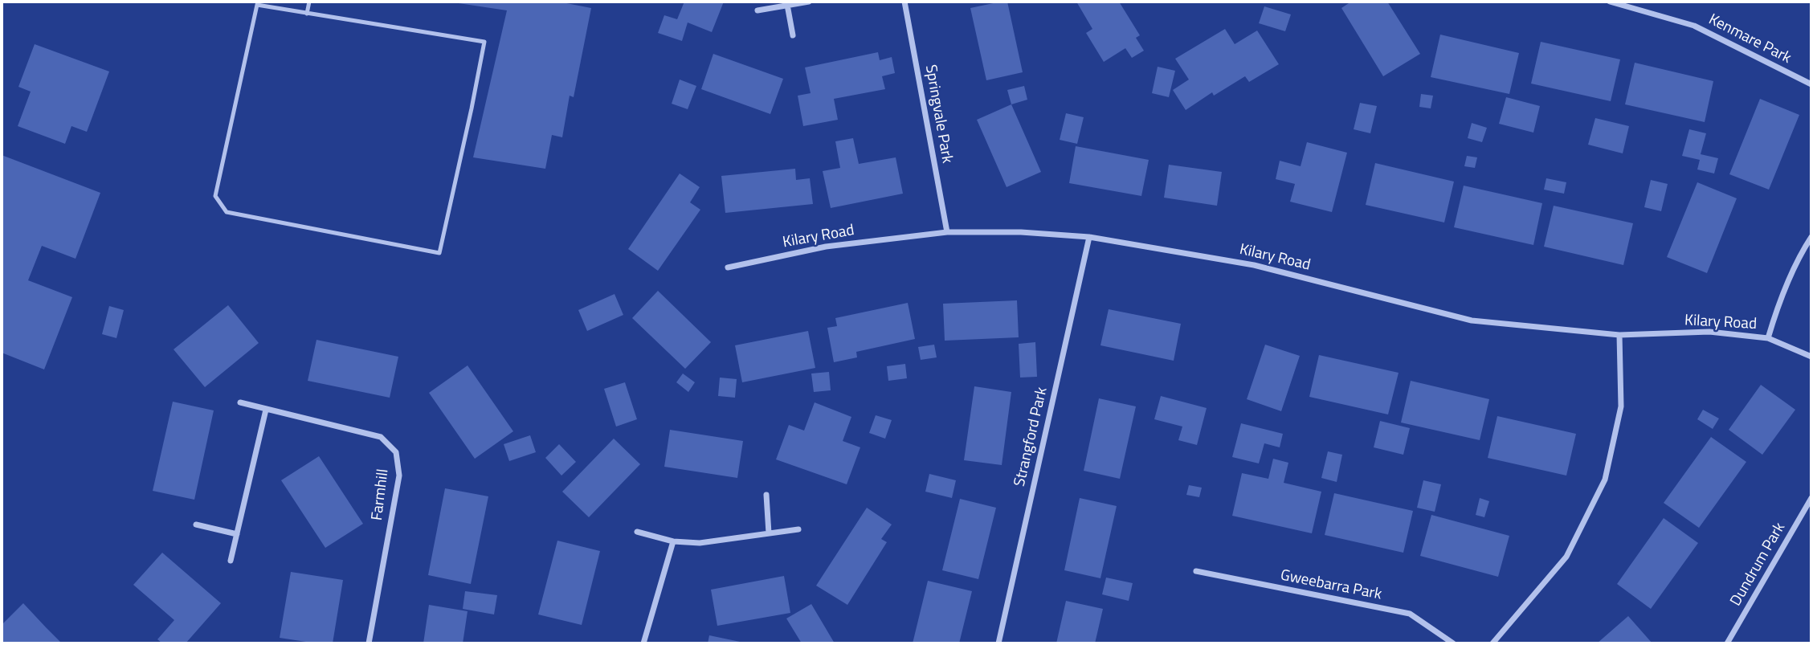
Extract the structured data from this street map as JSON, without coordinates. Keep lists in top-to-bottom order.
{
  "streets": {
    "street": [
      "Kenmare Park",
      "Springvale Park",
      "Kilary Road",
      "Strangford Park",
      "Farmhill",
      "Dundrum Park",
      "Gweebarra Park"
    ]
  },
  "crossings": [
    ["Springvale Park", "Kilary Road"],
    ["Kilary Road", "Strangford Park"]
  ]
}
